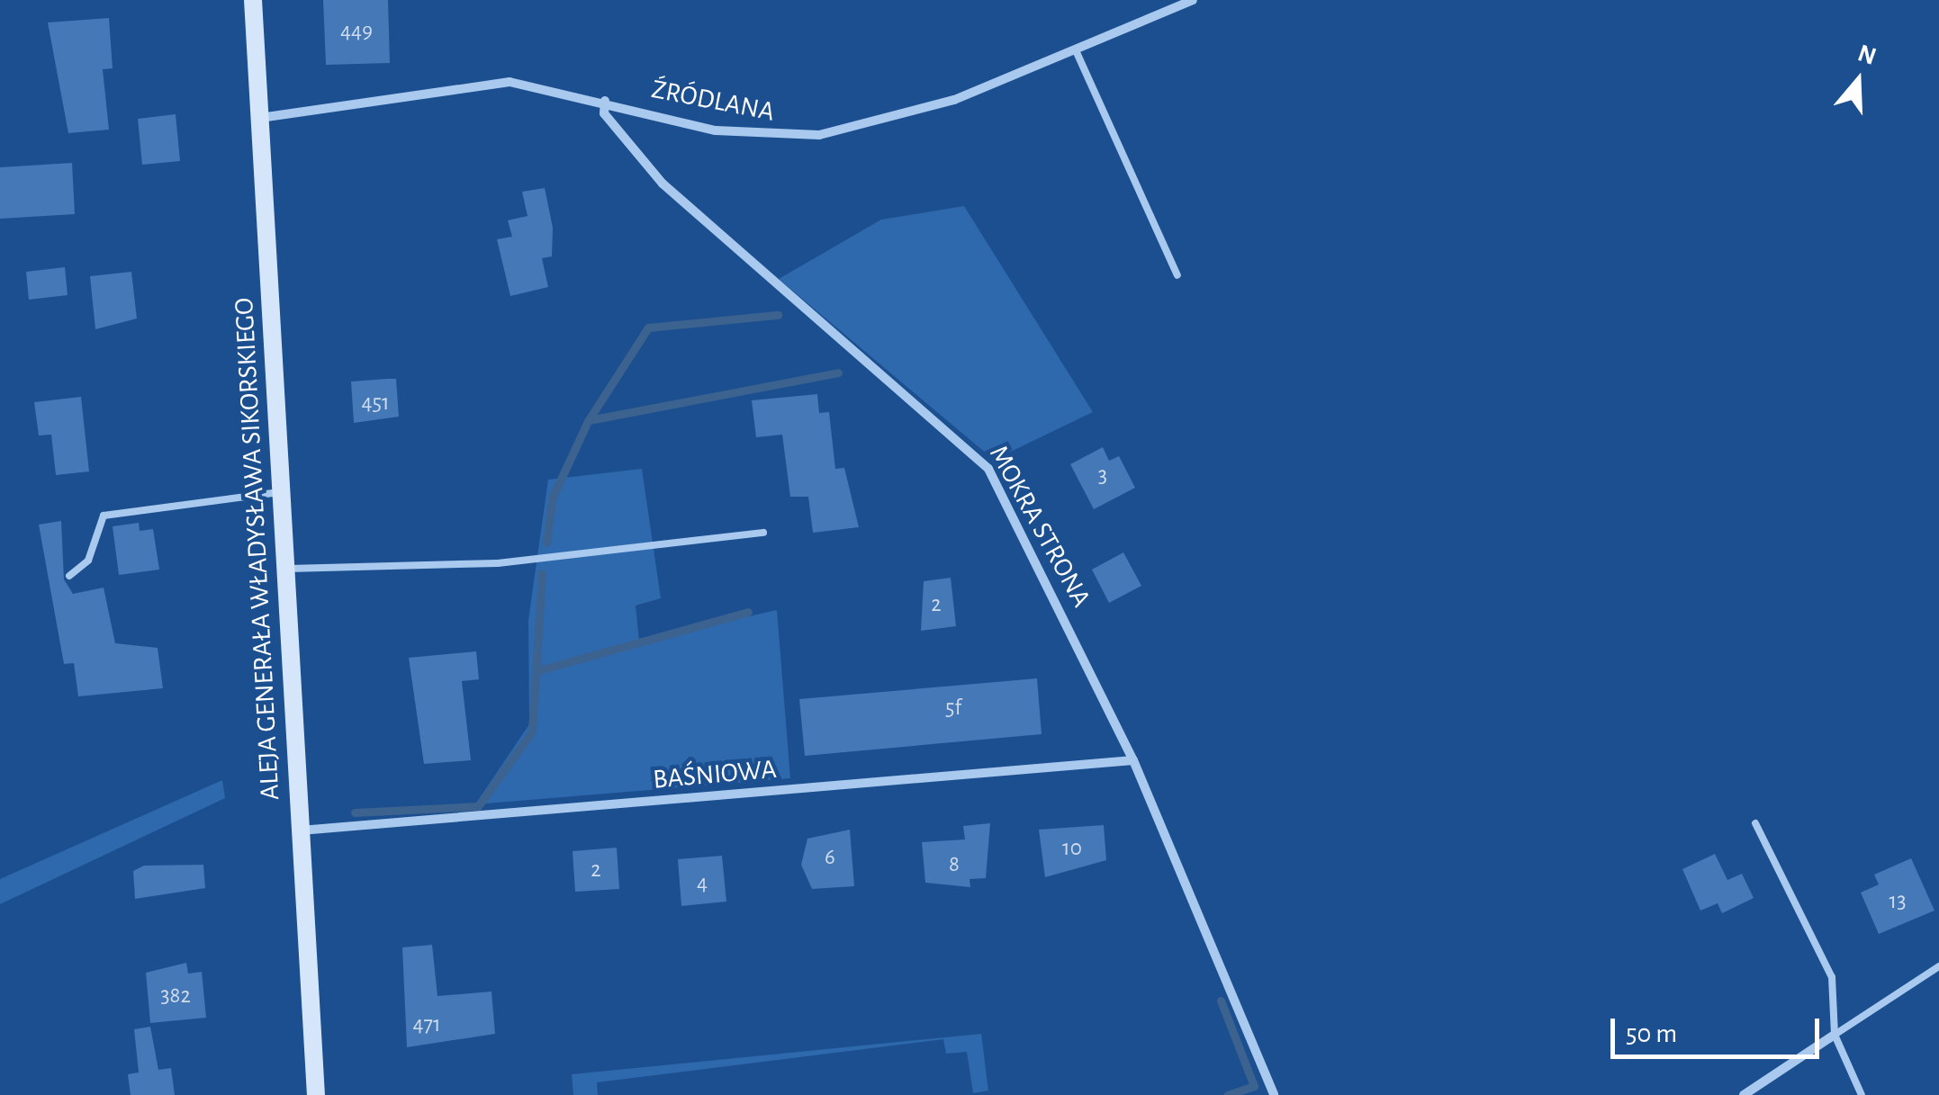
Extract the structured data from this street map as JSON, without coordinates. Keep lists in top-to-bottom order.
{
  "streets": {
    "main road": ["ALEJA GENERAŁA WŁADYSŁAWA SIKORSKIEGO"],
    "street": ["ŹRÓDLANA", "MOKRA STRONA", "BAŚNIOWA"]
  },
  "crossings": [
    ["ŹRÓDLANA", "MOKRA STRONA"],
    ["ŹRÓDLANA", "ALEJA GENERAŁA WŁADYSŁAWA SIKORSKIEGO"],
    ["MOKRA STRONA", "BAŚNIOWA"],
    ["ALEJA GENERAŁA WŁADYSŁAWA SIKORSKIEGO", "BAŚNIOWA"]
  ],
  "house_numbers": [
    "449",
    "451",
    "3",
    "2",
    "5f",
    "10",
    "6",
    "8",
    "2",
    "4",
    "13",
    "382",
    "471"
  ],
  "scale_bar": "50 m",
  "north": "top"
}
